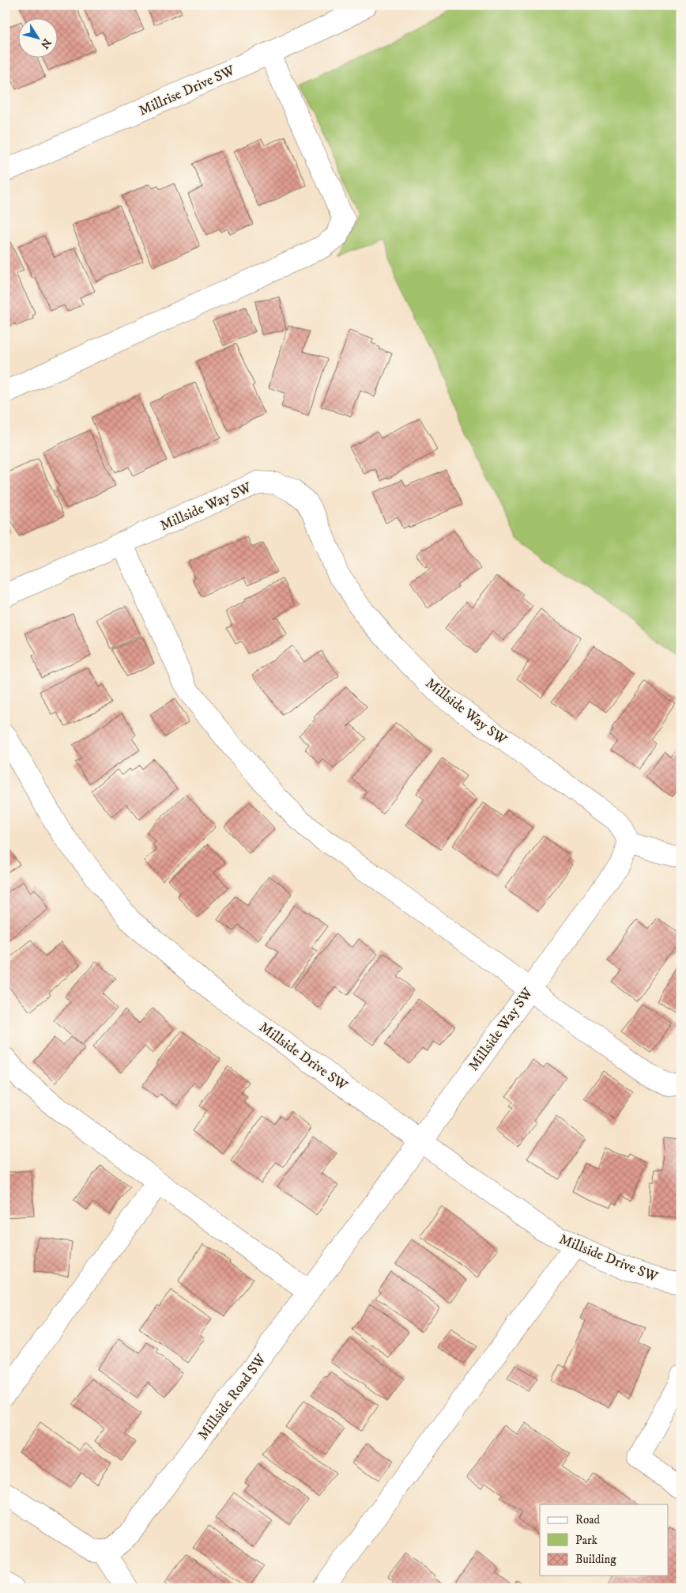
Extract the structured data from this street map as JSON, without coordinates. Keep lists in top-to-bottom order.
{
  "streets": {
    "street": [
      "Millrise Drive SW",
      "Millside Way SW",
      "Millside Drive SW",
      "Millside Road SW"
    ]
  },
  "crossings": [
    ["Millside Way SW", "Millside Drive SW"],
    ["Millside Way SW", "Millside Road SW"],
    ["Millside Drive SW", "Millside Road SW"]
  ],
  "legend": ["Road", "Park", "Building"],
  "north": "bottom right"
}
